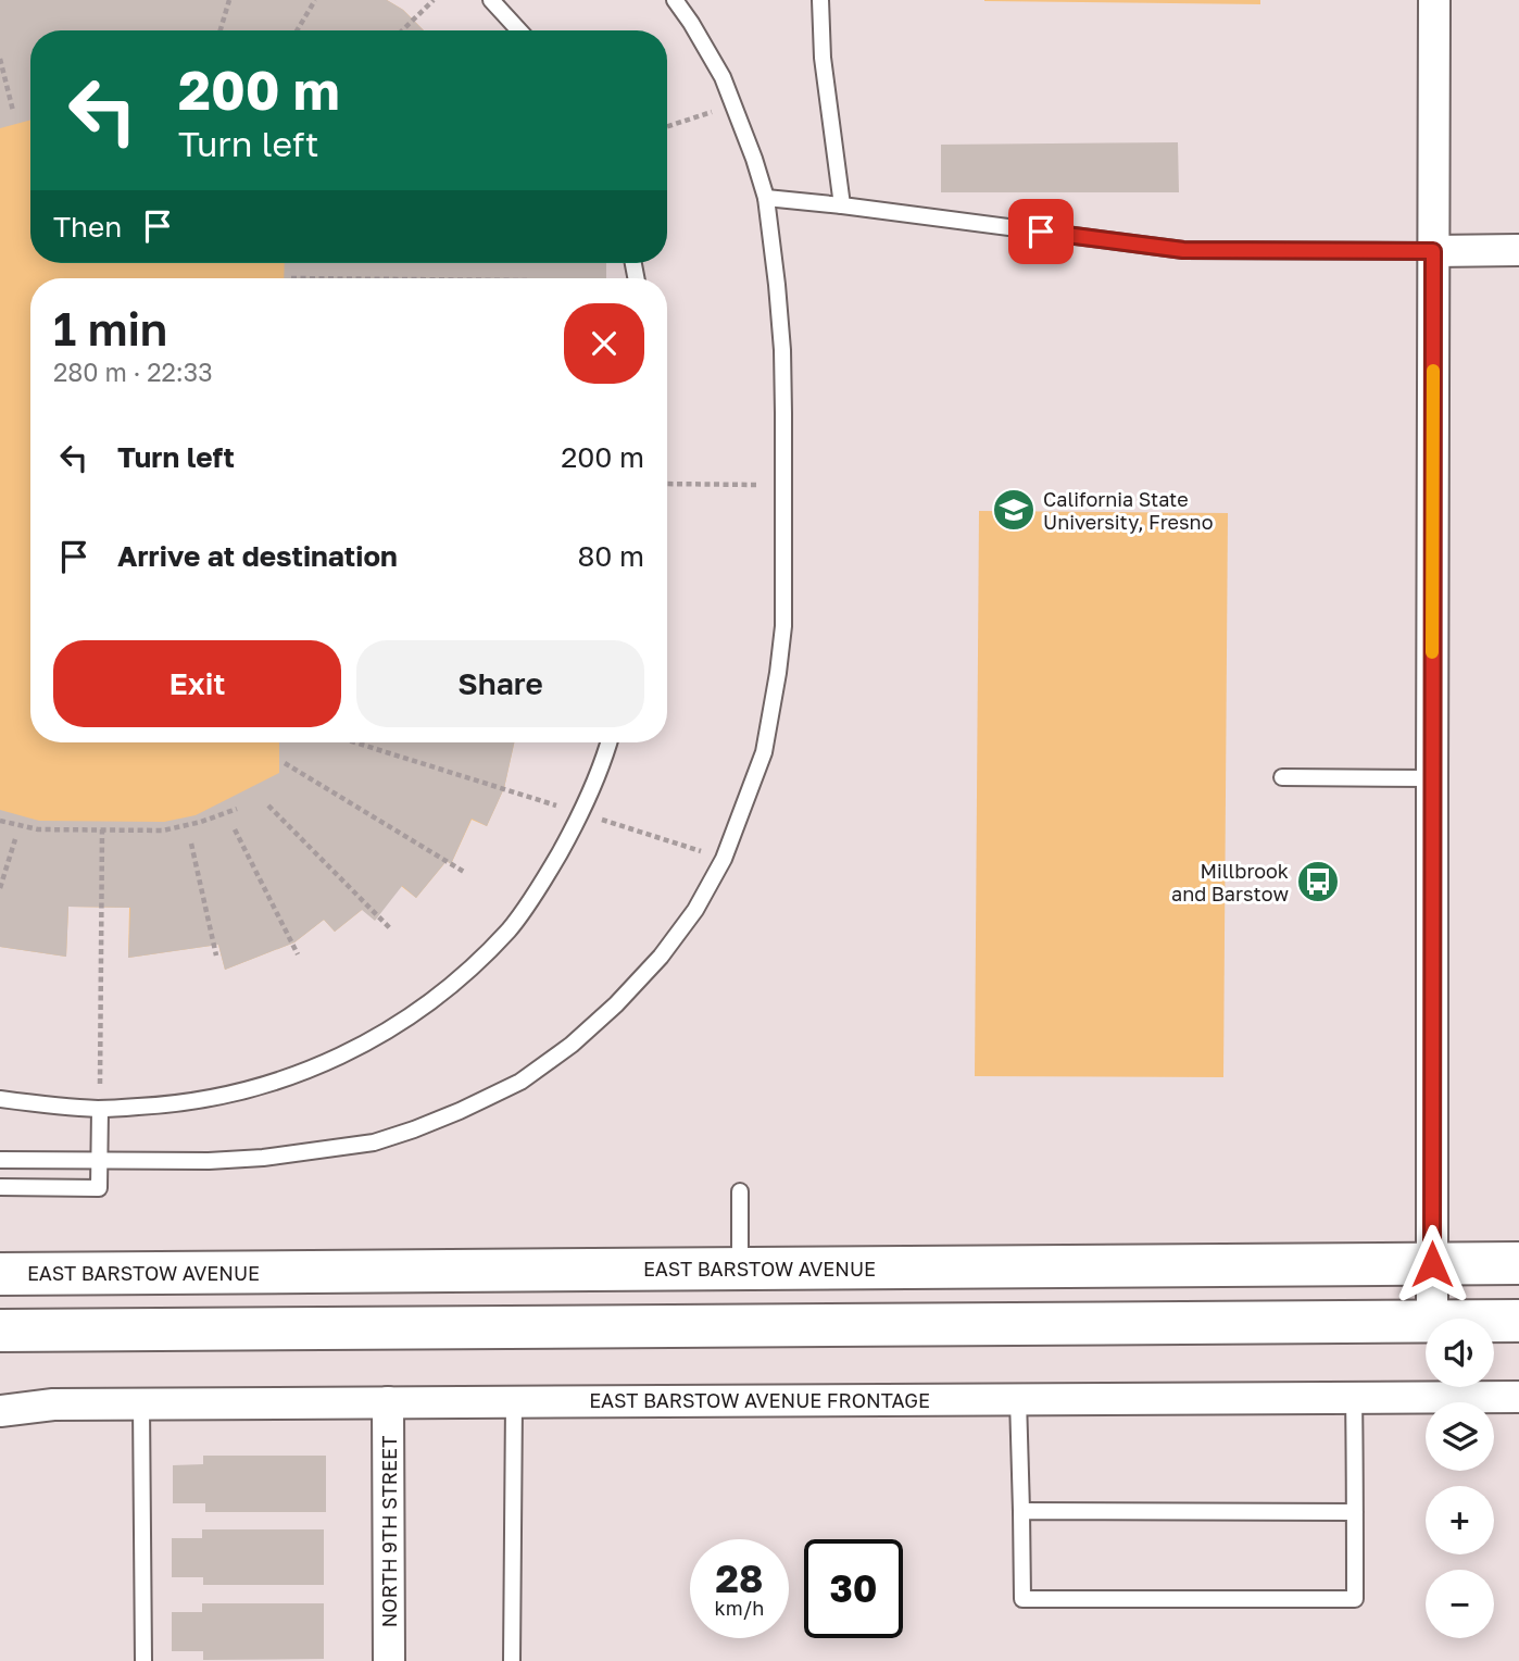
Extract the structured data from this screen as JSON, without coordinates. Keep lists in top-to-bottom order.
{
  "streets": {
    "main road": ["EAST BARSTOW AVENUE"],
    "street": ["EAST BARSTOW AVENUE FRONTAGE", "NORTH 9TH STREET"]
  },
  "crossings": [
    ["EAST BARSTOW AVENUE FRONTAGE", "NORTH 9TH STREET"]
  ],
  "places": {
    "school or university": ["California State University, Fresno"],
    "bus stop": ["Millbrook and Barstow"]
  },
  "page": {
    "turn": ["200 m", "Turn left"],
    "then": "Then",
    "heading": ["1 min", "280 m · 22:33"],
    "list": [
      {
        "name": "Turn left",
        "value": "200 m"
      },
      {
        "name": "Arrive at destination",
        "value": "80 m"
      }
    ],
    "buttons": ["Exit", "Share"],
    "map_buttons": ["+", "−"],
    "speed": "28 km/h",
    "limit": "30"
  }
}
